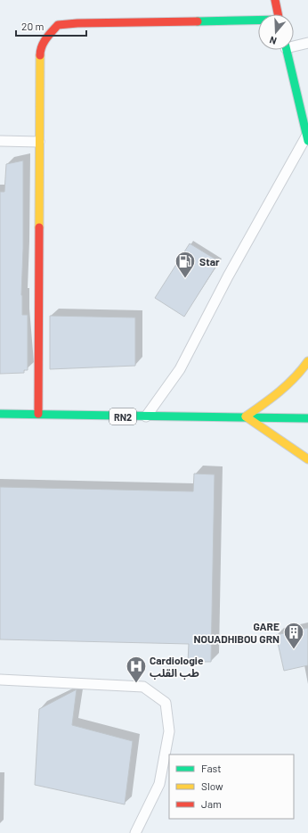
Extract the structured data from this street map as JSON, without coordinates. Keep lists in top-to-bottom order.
{
  "streets": {
    "main road": ["RN2"]
  },
  "places": {
    "fuel station": ["Star"],
    "building": ["GARE NOUADHIBOU GRN"],
    "hospital": ["Cardiologie طب القلب"]
  },
  "legend": ["Fast", "Slow", "Jam"],
  "scale_bar": "20 m",
  "north": "bottom"
}
